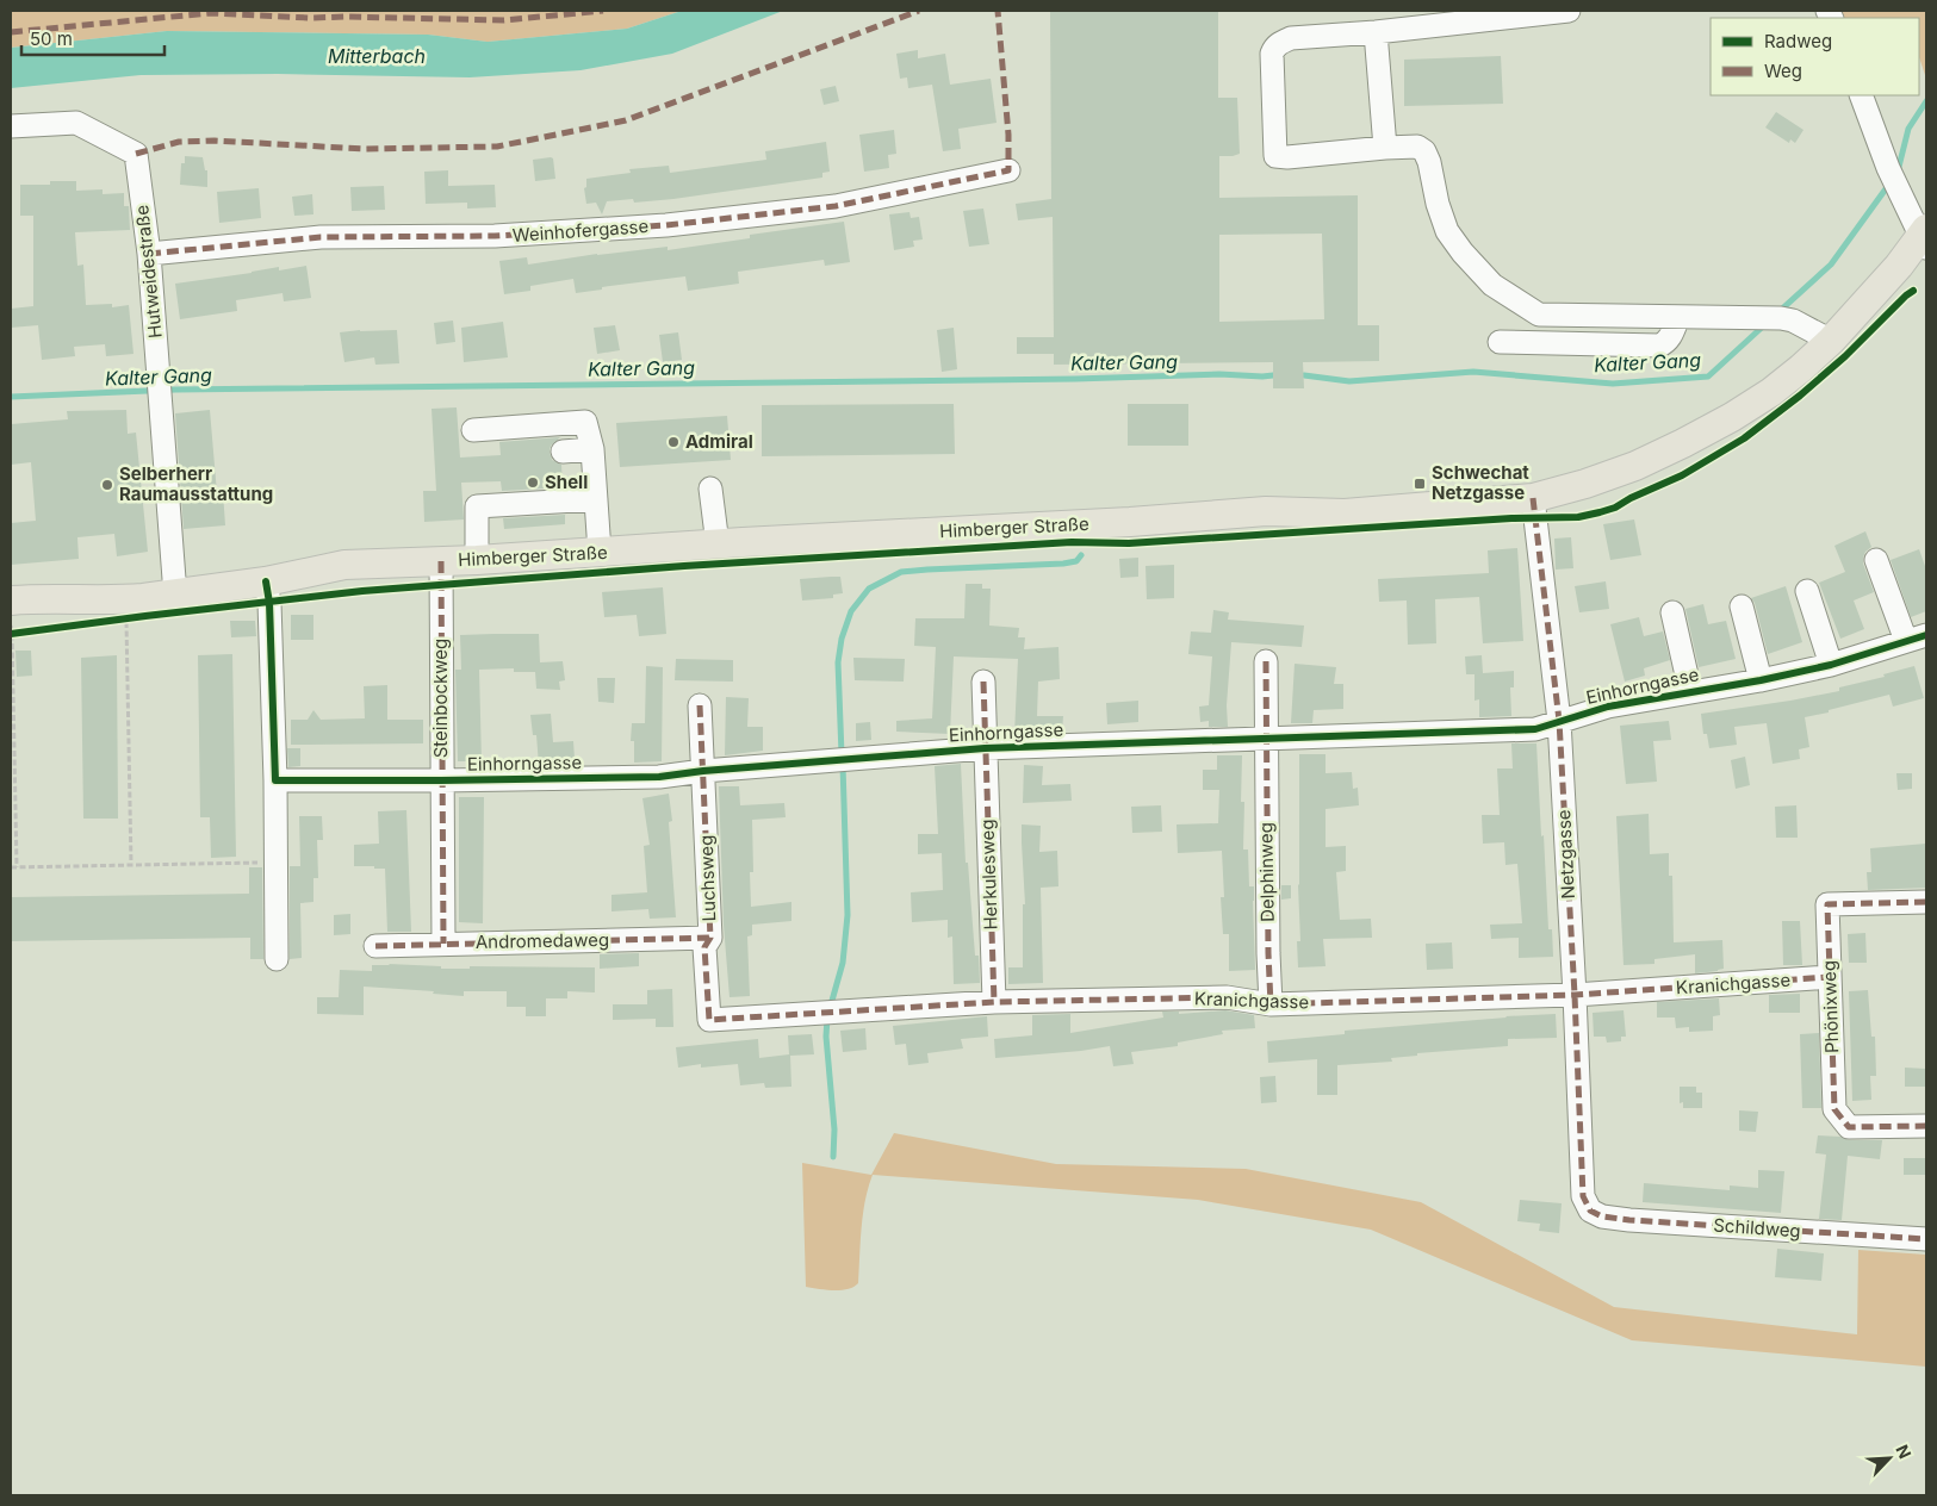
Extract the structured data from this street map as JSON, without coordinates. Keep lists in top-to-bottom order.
{
  "streets": {
    "main road": ["Himberger Straße"],
    "street": [
      "Weinhofergasse",
      "Hutweidestraße",
      "Einhorngasse",
      "Steinbockweg",
      "Netzgasse",
      "Delphinweg",
      "Herkulesweg",
      "Luchsweg",
      "Andromedaweg",
      "Kranichgasse",
      "Phönixweg",
      "Schildweg"
    ]
  },
  "crossings": [
    ["Weinhofergasse", "Hutweidestraße"],
    ["Hutweidestraße", "Himberger Straße"],
    ["Himberger Straße", "Steinbockweg"],
    ["Himberger Straße", "Netzgasse"],
    ["Einhorngasse", "Steinbockweg"],
    ["Einhorngasse", "Netzgasse"],
    ["Einhorngasse", "Delphinweg"],
    ["Einhorngasse", "Herkulesweg"],
    ["Einhorngasse", "Luchsweg"],
    ["Steinbockweg", "Andromedaweg"],
    ["Netzgasse", "Kranichgasse"],
    ["Netzgasse", "Schildweg"],
    ["Delphinweg", "Kranichgasse"],
    ["Herkulesweg", "Kranichgasse"],
    ["Luchsweg", "Andromedaweg"],
    ["Luchsweg", "Kranichgasse"],
    ["Kranichgasse", "Phönixweg"]
  ],
  "water": ["Mitterbach", "Kalter Gang"],
  "places": {
    "other": ["Admiral", "Shell", "Selberherr Raumausstattung"],
    "transit": ["Schwechat Netzgasse"]
  },
  "legend": ["Radweg", "Weg"],
  "scale_bar": "50 m",
  "north": "top right"
}
